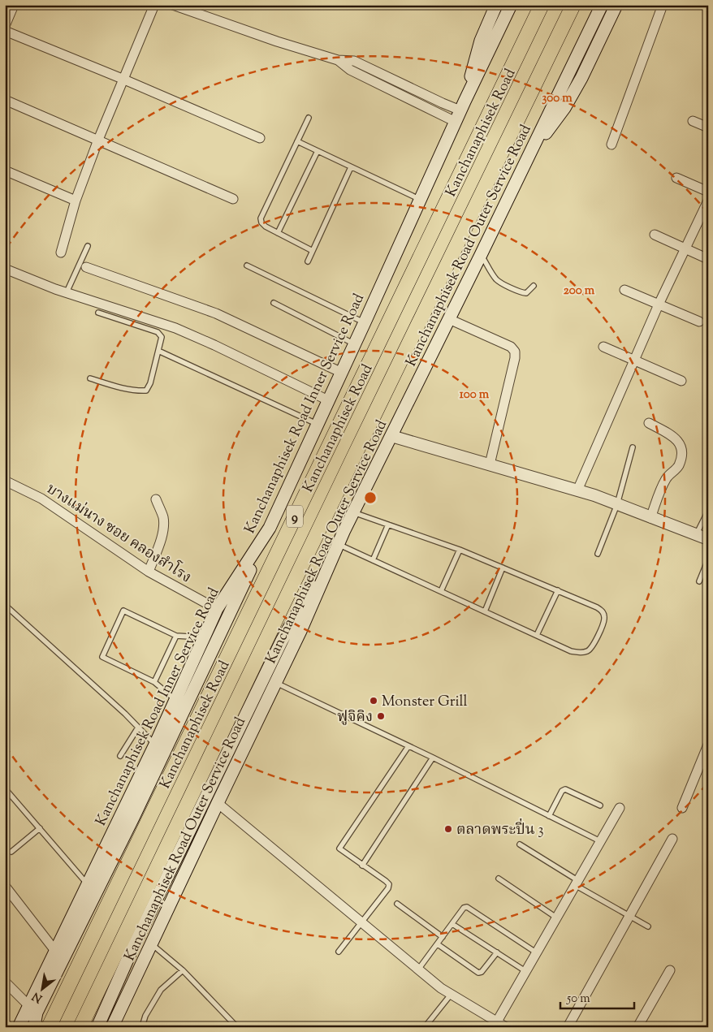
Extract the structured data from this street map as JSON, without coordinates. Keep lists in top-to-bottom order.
{
  "streets": {
    "highway": ["Kanchanaphisek Road", "9"],
    "main road": ["Kanchanaphisek Road Outer Service Road", "Kanchanaphisek Road Inner Service Road"],
    "street": ["บางแม่นาง ซอย คลองสำโรง"]
  },
  "crossings": [
    ["Kanchanaphisek Road Inner Service Road", "บางแม่นาง ซอย คลองสำโรง"]
  ],
  "places": ["Monster Grill", "ฟูจิคิง", "ตลาดพระปิ่น 3"],
  "scale_bar": "50 m",
  "north": "bottom left",
  "rings": ["300 m", "200 m", "100 m"]
}
